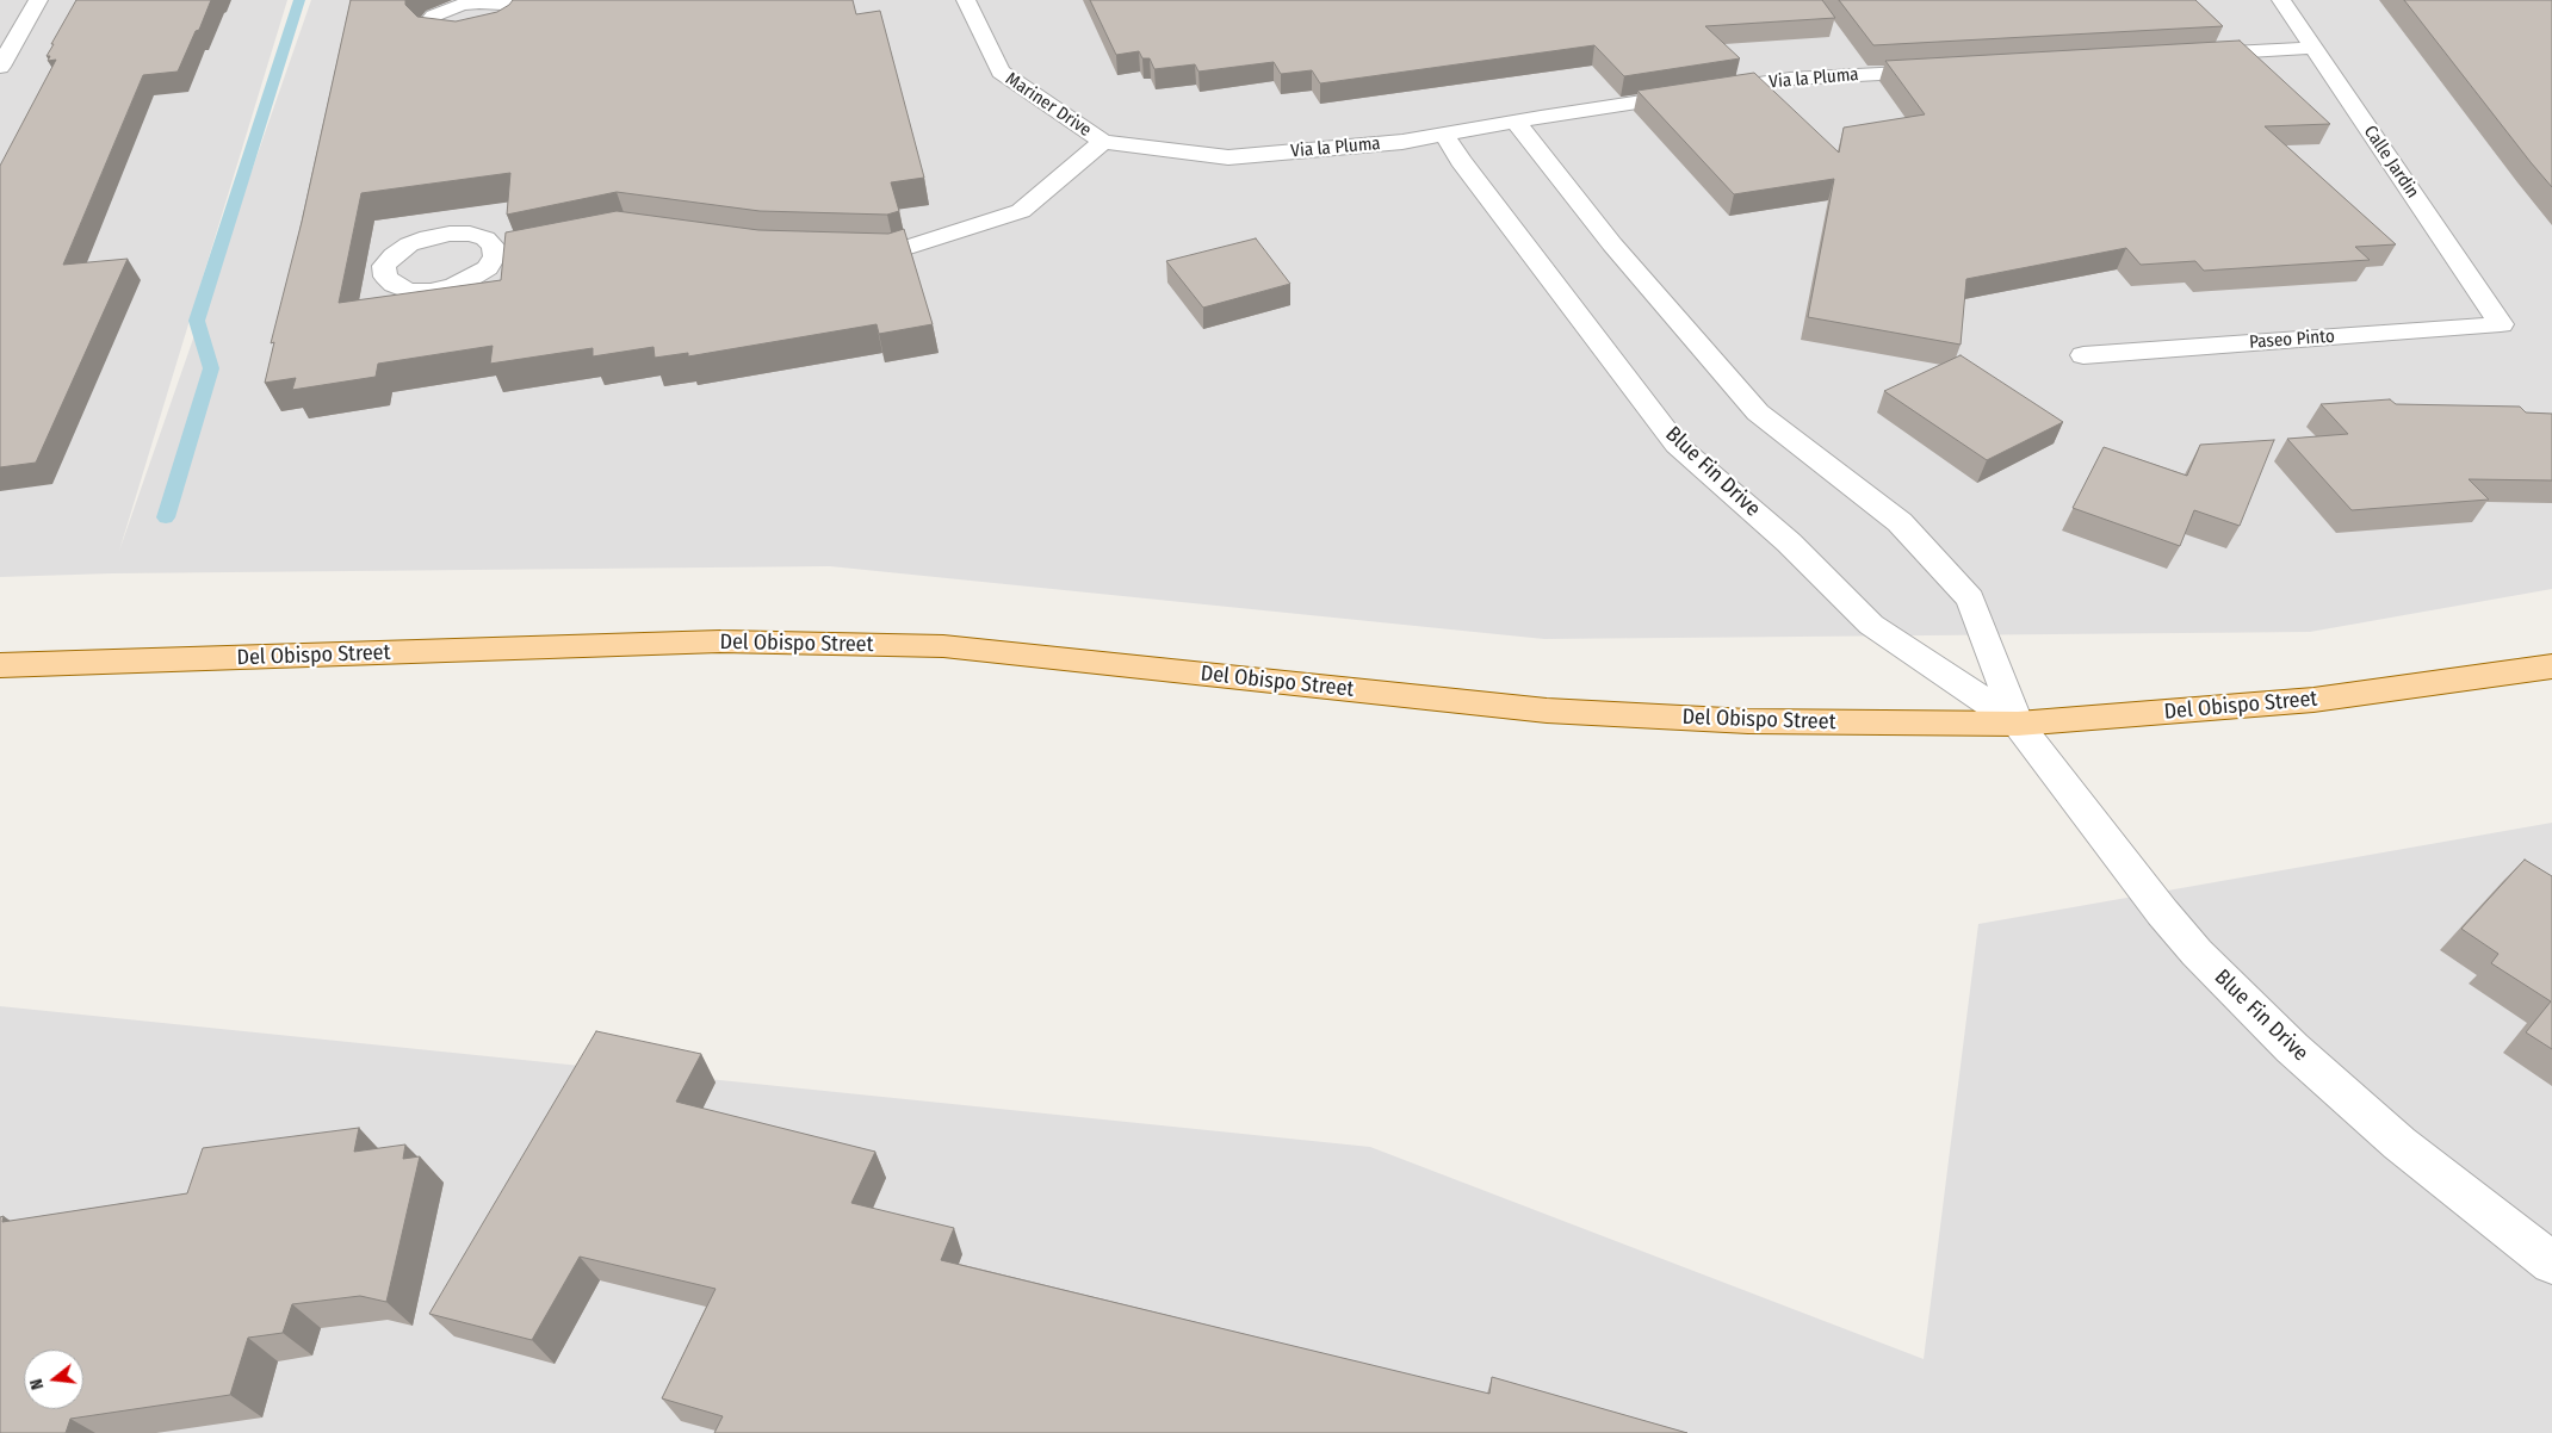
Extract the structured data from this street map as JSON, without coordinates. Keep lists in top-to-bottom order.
{
  "streets": {
    "main road": ["Del Obispo Street"],
    "street": [
      "Via la Pluma",
      "Mariner Drive",
      "Calle Jardin",
      "Paseo Pinto",
      "Blue Fin Drive"
    ]
  },
  "crossings": [
    ["Via la Pluma", "Mariner Drive"],
    ["Via la Pluma", "Blue Fin Drive"],
    ["Calle Jardin", "Paseo Pinto"],
    ["Blue Fin Drive", "Del Obispo Street"]
  ],
  "north": "left"
}
